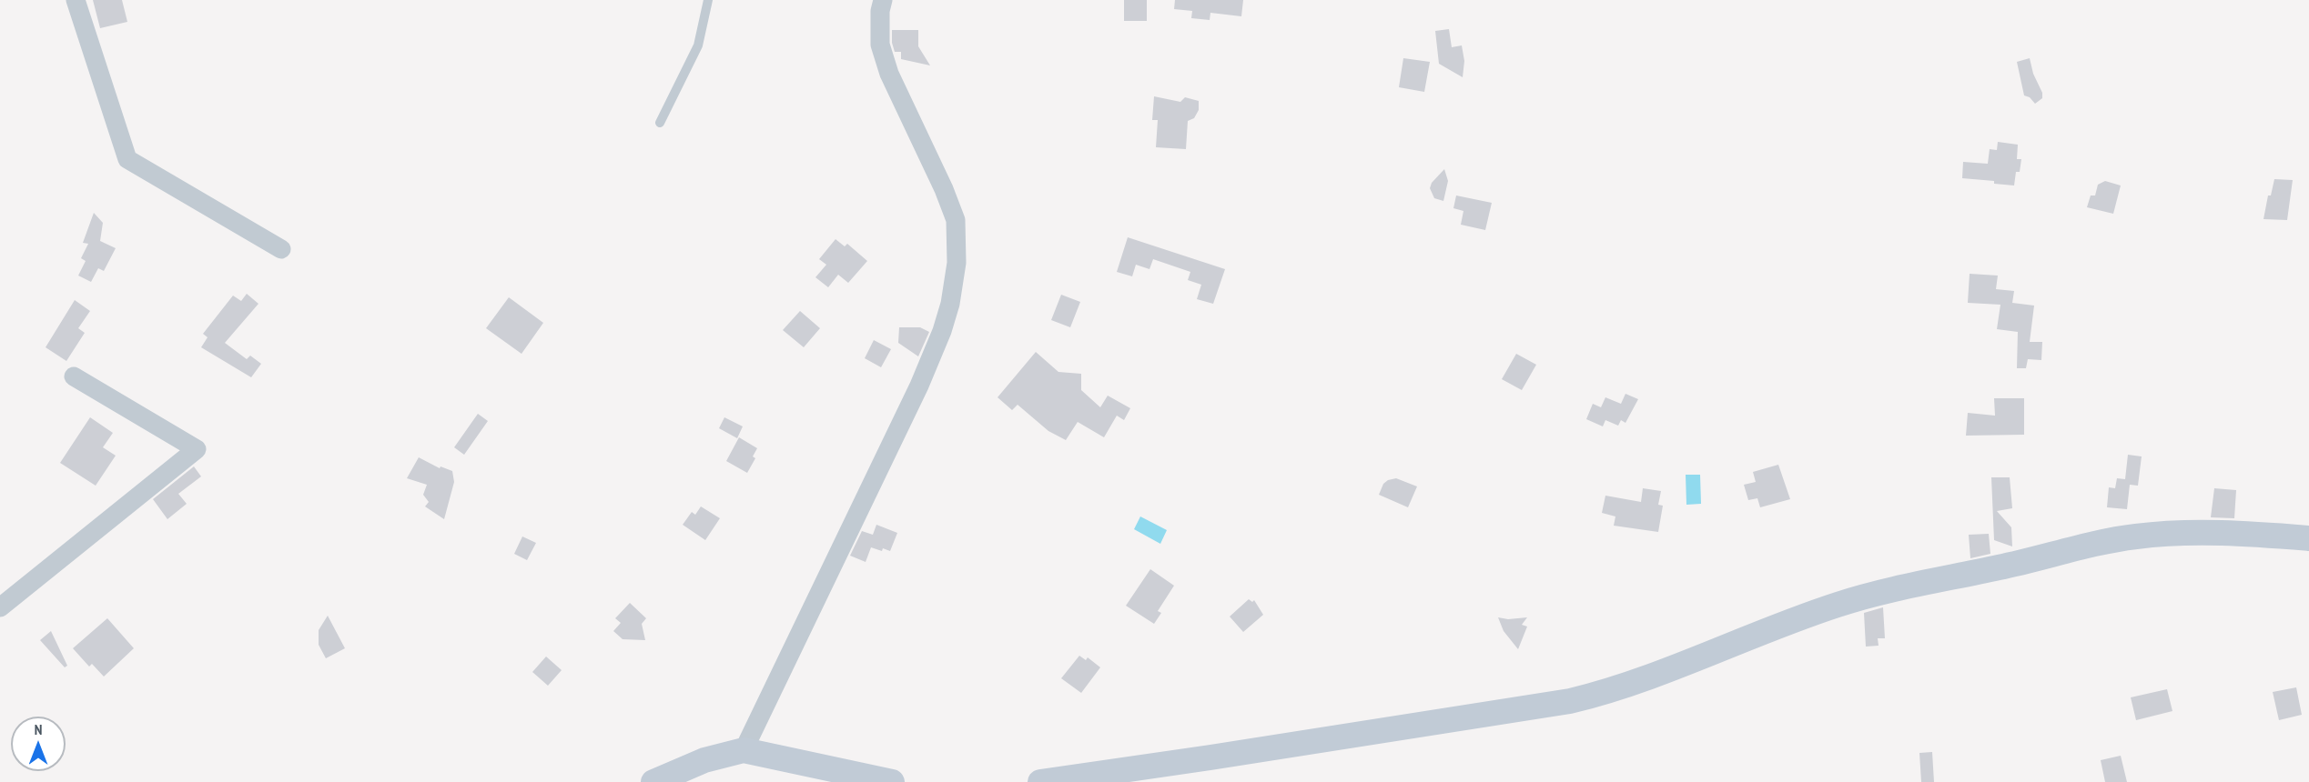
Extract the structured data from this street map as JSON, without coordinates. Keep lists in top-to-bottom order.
{
  "north": "top"
}
